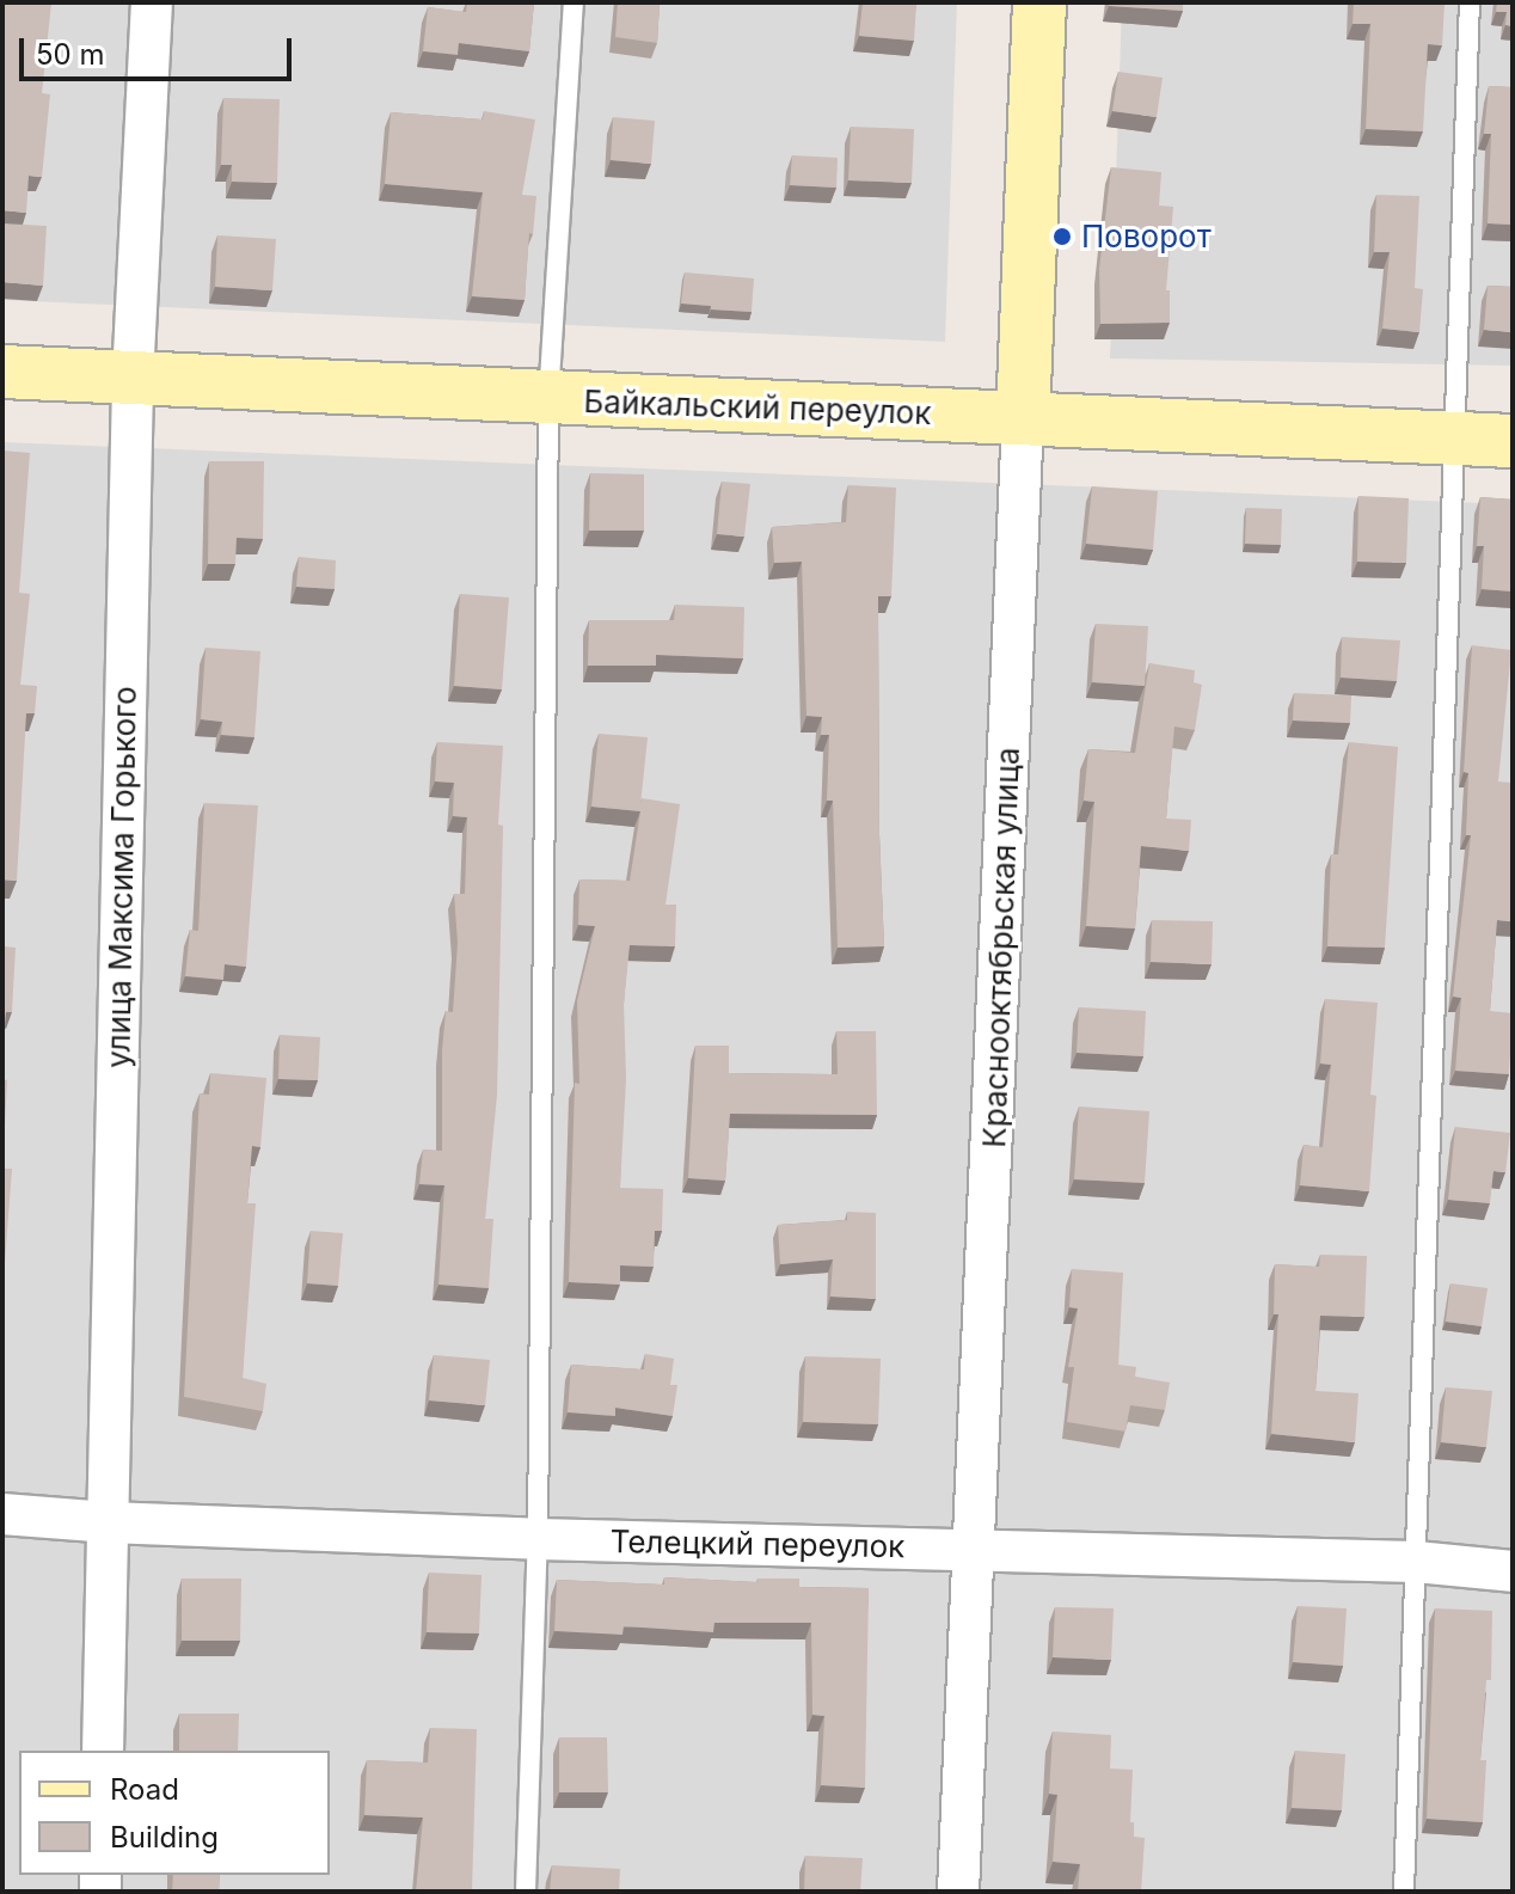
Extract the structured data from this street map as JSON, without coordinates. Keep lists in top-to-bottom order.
{
  "streets": {
    "main road": ["Байкальский переулок", "Краснооктябрьская улица"],
    "street": ["улица Максима Горького", "Телецкий переулок"]
  },
  "crossings": [
    ["Байкальский переулок", "улица Максима Горького"],
    ["Байкальский переулок", "Краснооктябрьская улица"],
    ["улица Максима Горького", "Телецкий переулок"],
    ["Краснооктябрьская улица", "Телецкий переулок"]
  ],
  "places": ["Поворот"],
  "legend": ["Road", "Building"],
  "scale_bar": "50 m"
}
